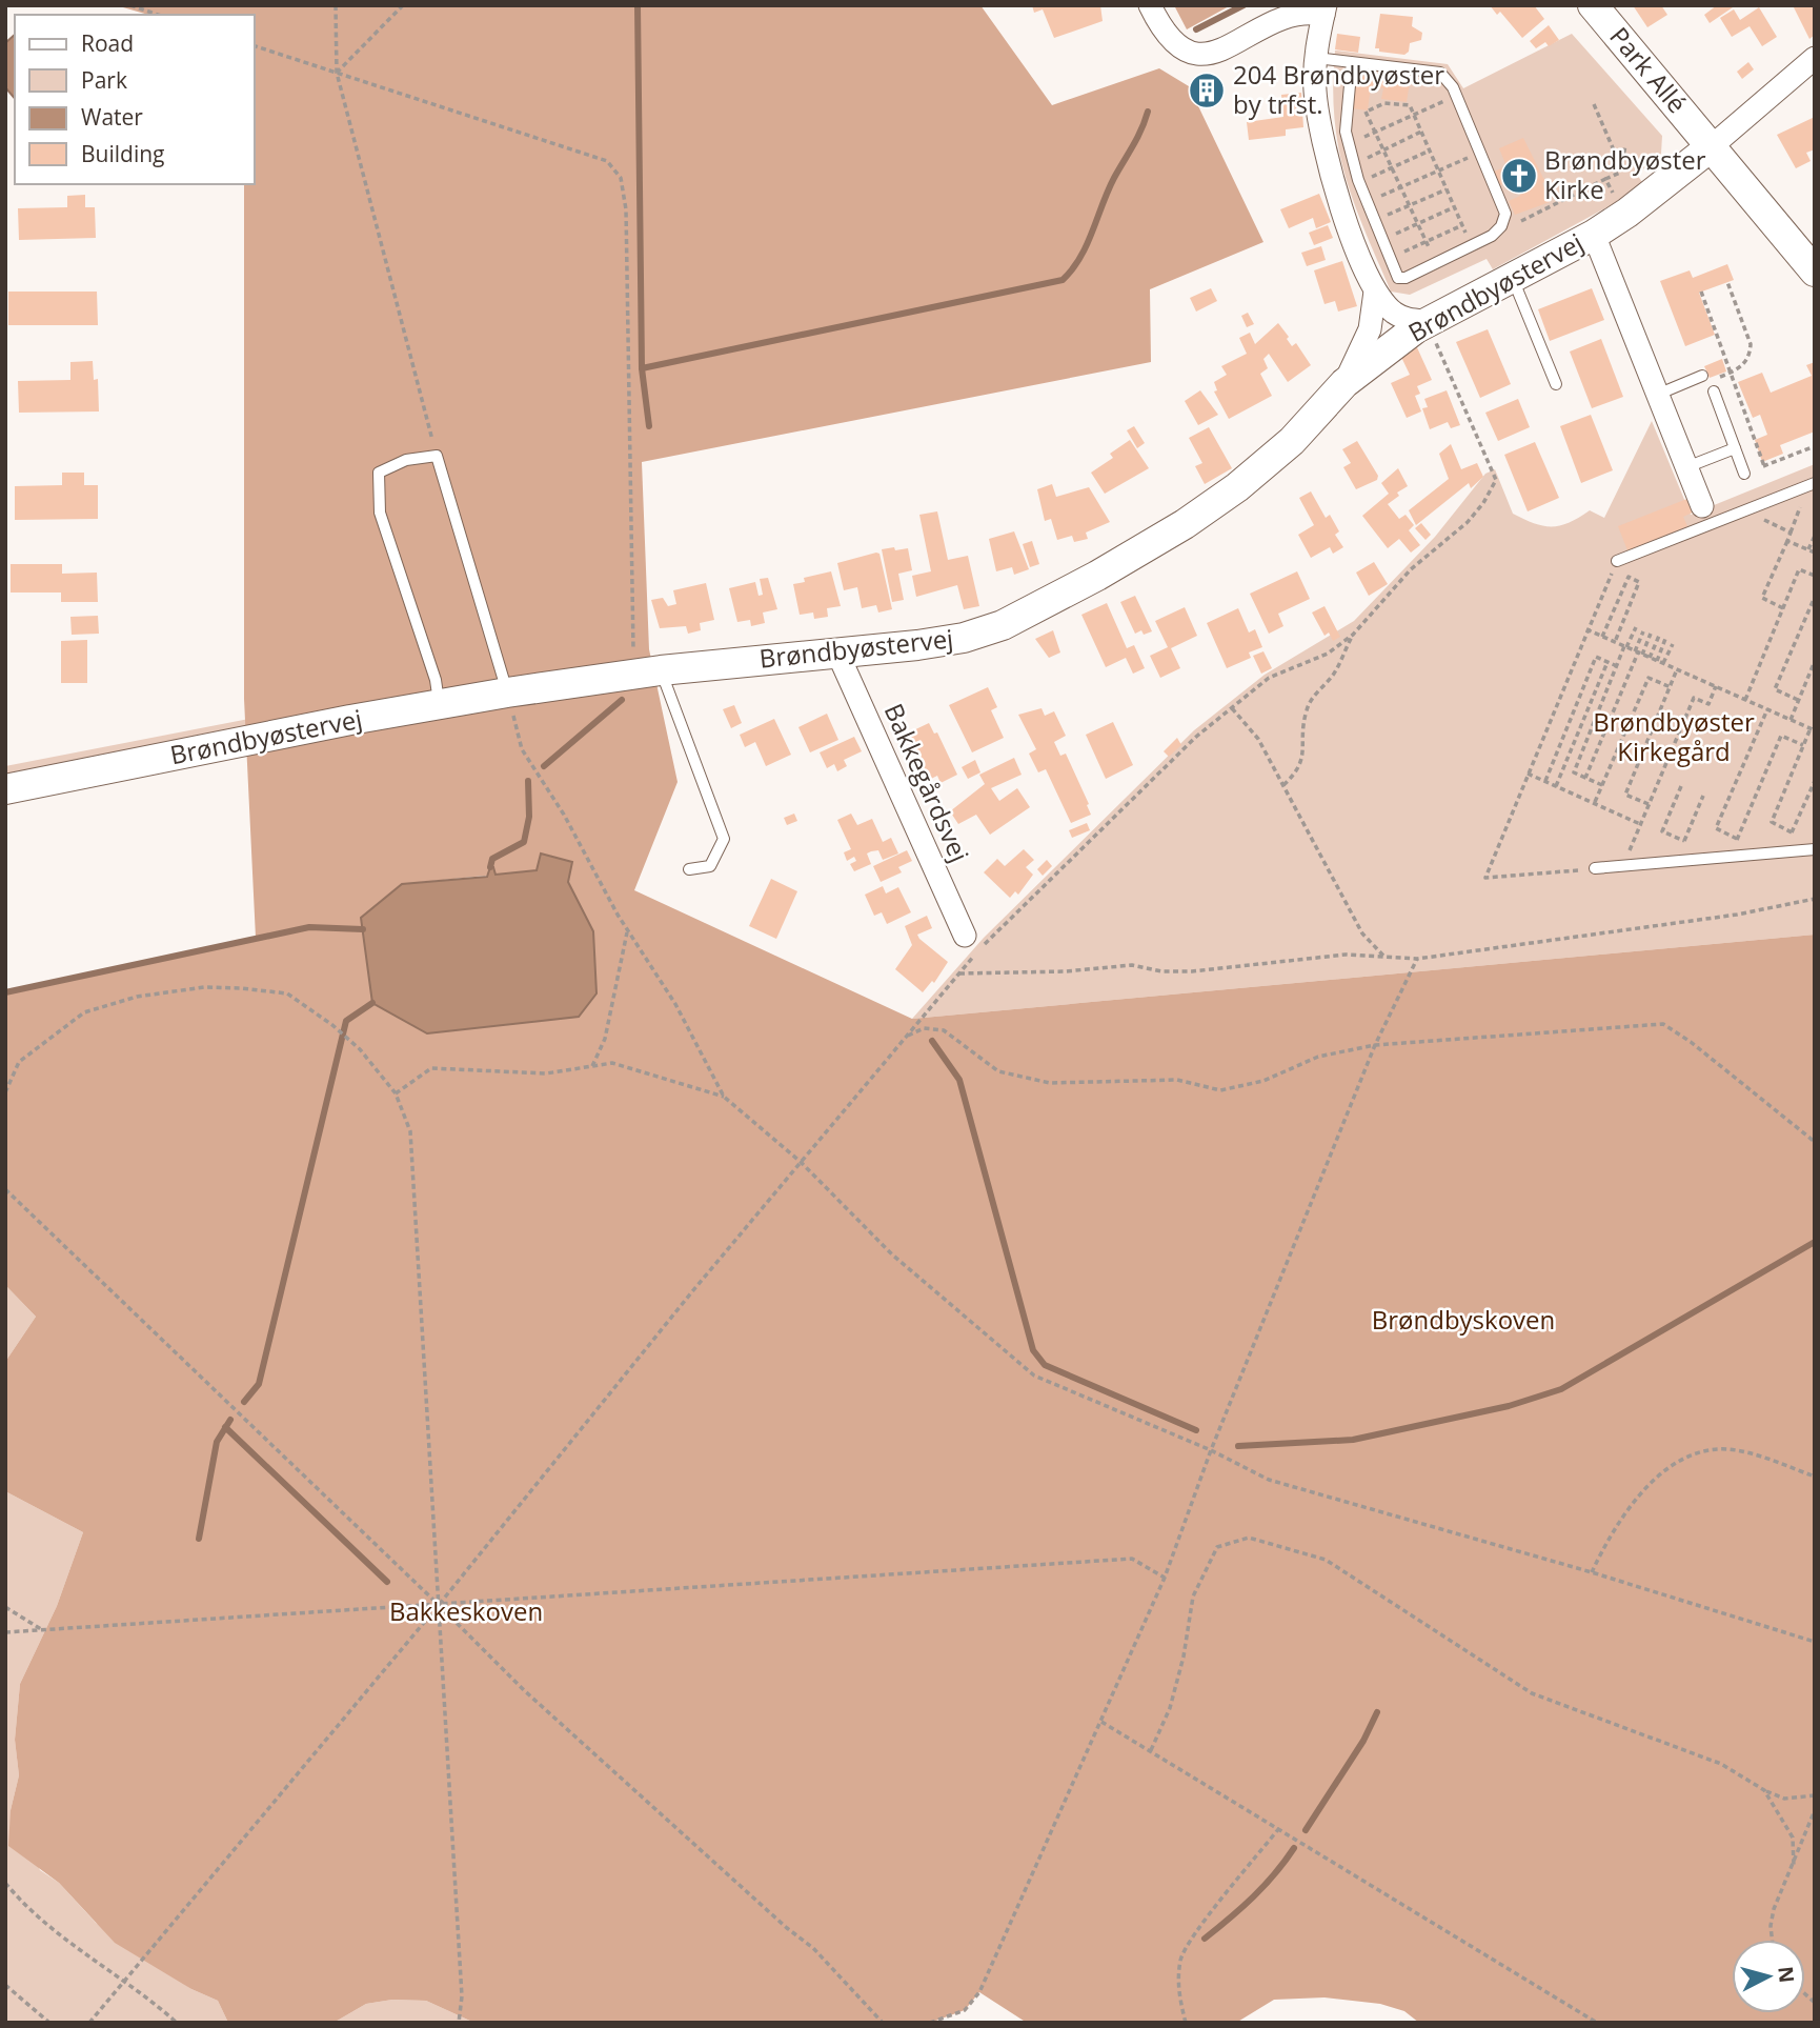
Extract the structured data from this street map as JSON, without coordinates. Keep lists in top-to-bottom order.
{
  "streets": {
    "street": ["Park Allé", "Brøndbyøstervej", "Bakkegårdsvej"]
  },
  "crossings": [
    ["Park Allé", "Brøndbyøstervej"],
    ["Brøndbyøstervej", "Bakkegårdsvej"]
  ],
  "parks": ["Brøndbyøster Kirkegård", "Brøndbyskoven", "Bakkeskoven"],
  "places": {
    "building": ["204 Brøndbyøster by trfst."],
    "church": ["Brøndbyøster Kirke"]
  },
  "legend": [
    "Road",
    "Park",
    "Water",
    "Building"
  ],
  "north": "right"
}
